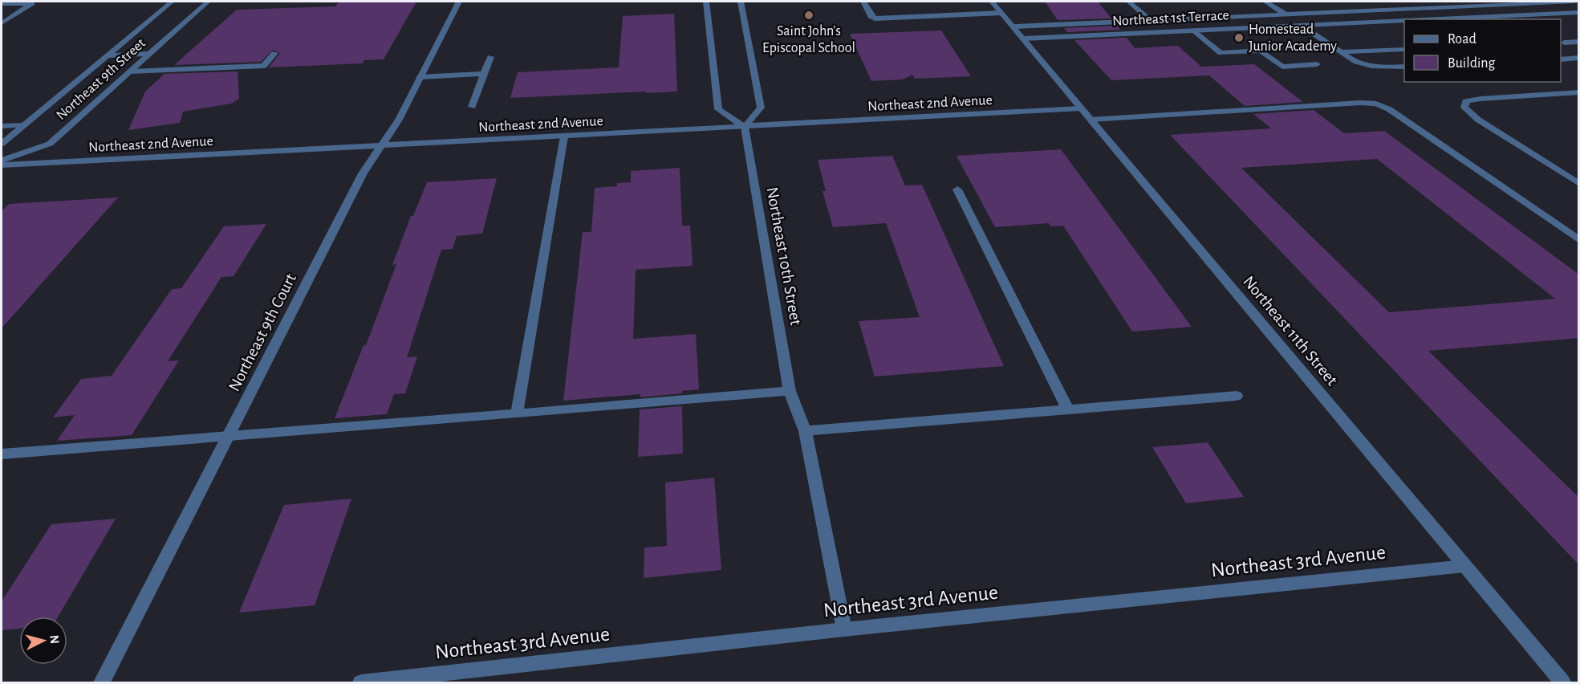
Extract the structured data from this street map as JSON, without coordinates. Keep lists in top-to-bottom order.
{
  "streets": {
    "street": [
      "Northeast 1st Terrace",
      "Northeast 9th Street",
      "Northeast 2nd Avenue",
      "Northeast 10th Street",
      "Northeast 11th Street",
      "Northeast 9th Court",
      "Northeast 3rd Avenue"
    ]
  },
  "crossings": [
    ["Northeast 1st Terrace", "Northeast 11th Street"],
    ["Northeast 2nd Avenue", "Northeast 10th Street"],
    ["Northeast 2nd Avenue", "Northeast 11th Street"],
    ["Northeast 2nd Avenue", "Northeast 9th Court"],
    ["Northeast 10th Street", "Northeast 3rd Avenue"],
    ["Northeast 11th Street", "Northeast 3rd Avenue"]
  ],
  "places": ["Saint John's Episcopal School", "Homestead Junior Academy"],
  "legend": ["Road", "Building"],
  "north": "right"
}
